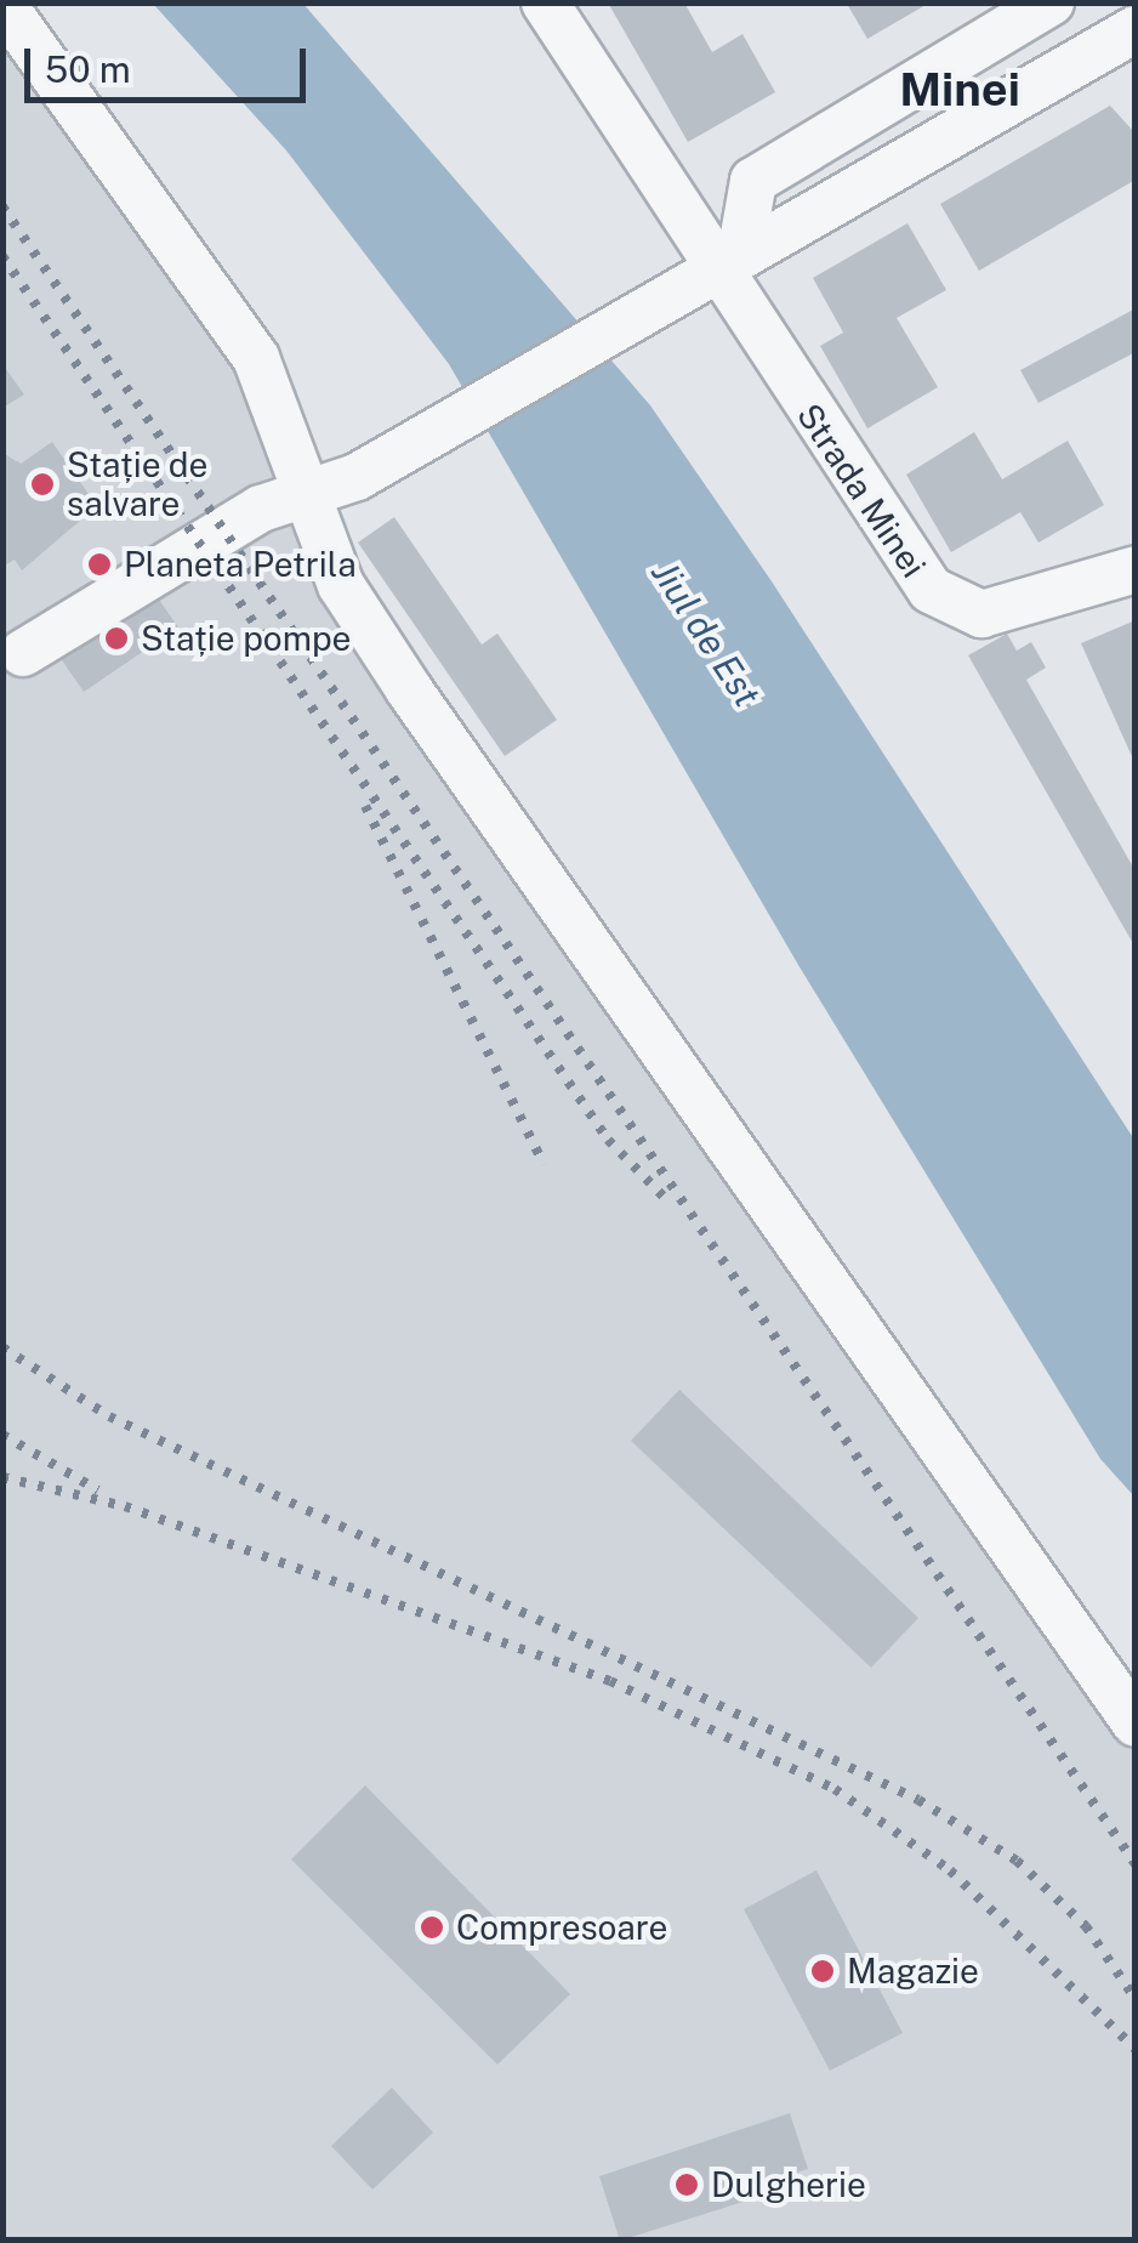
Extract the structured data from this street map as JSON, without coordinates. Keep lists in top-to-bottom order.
{
  "streets": {
    "street": ["Strada Minei"]
  },
  "districts": ["Minei"],
  "water": ["Jiul de Est"],
  "places": [
    "Stație de salvare",
    "Planeta Petrila",
    "Stație pompe",
    "Compresoare",
    "Magazie",
    "Dulgherie"
  ],
  "scale_bar": "50 m"
}
